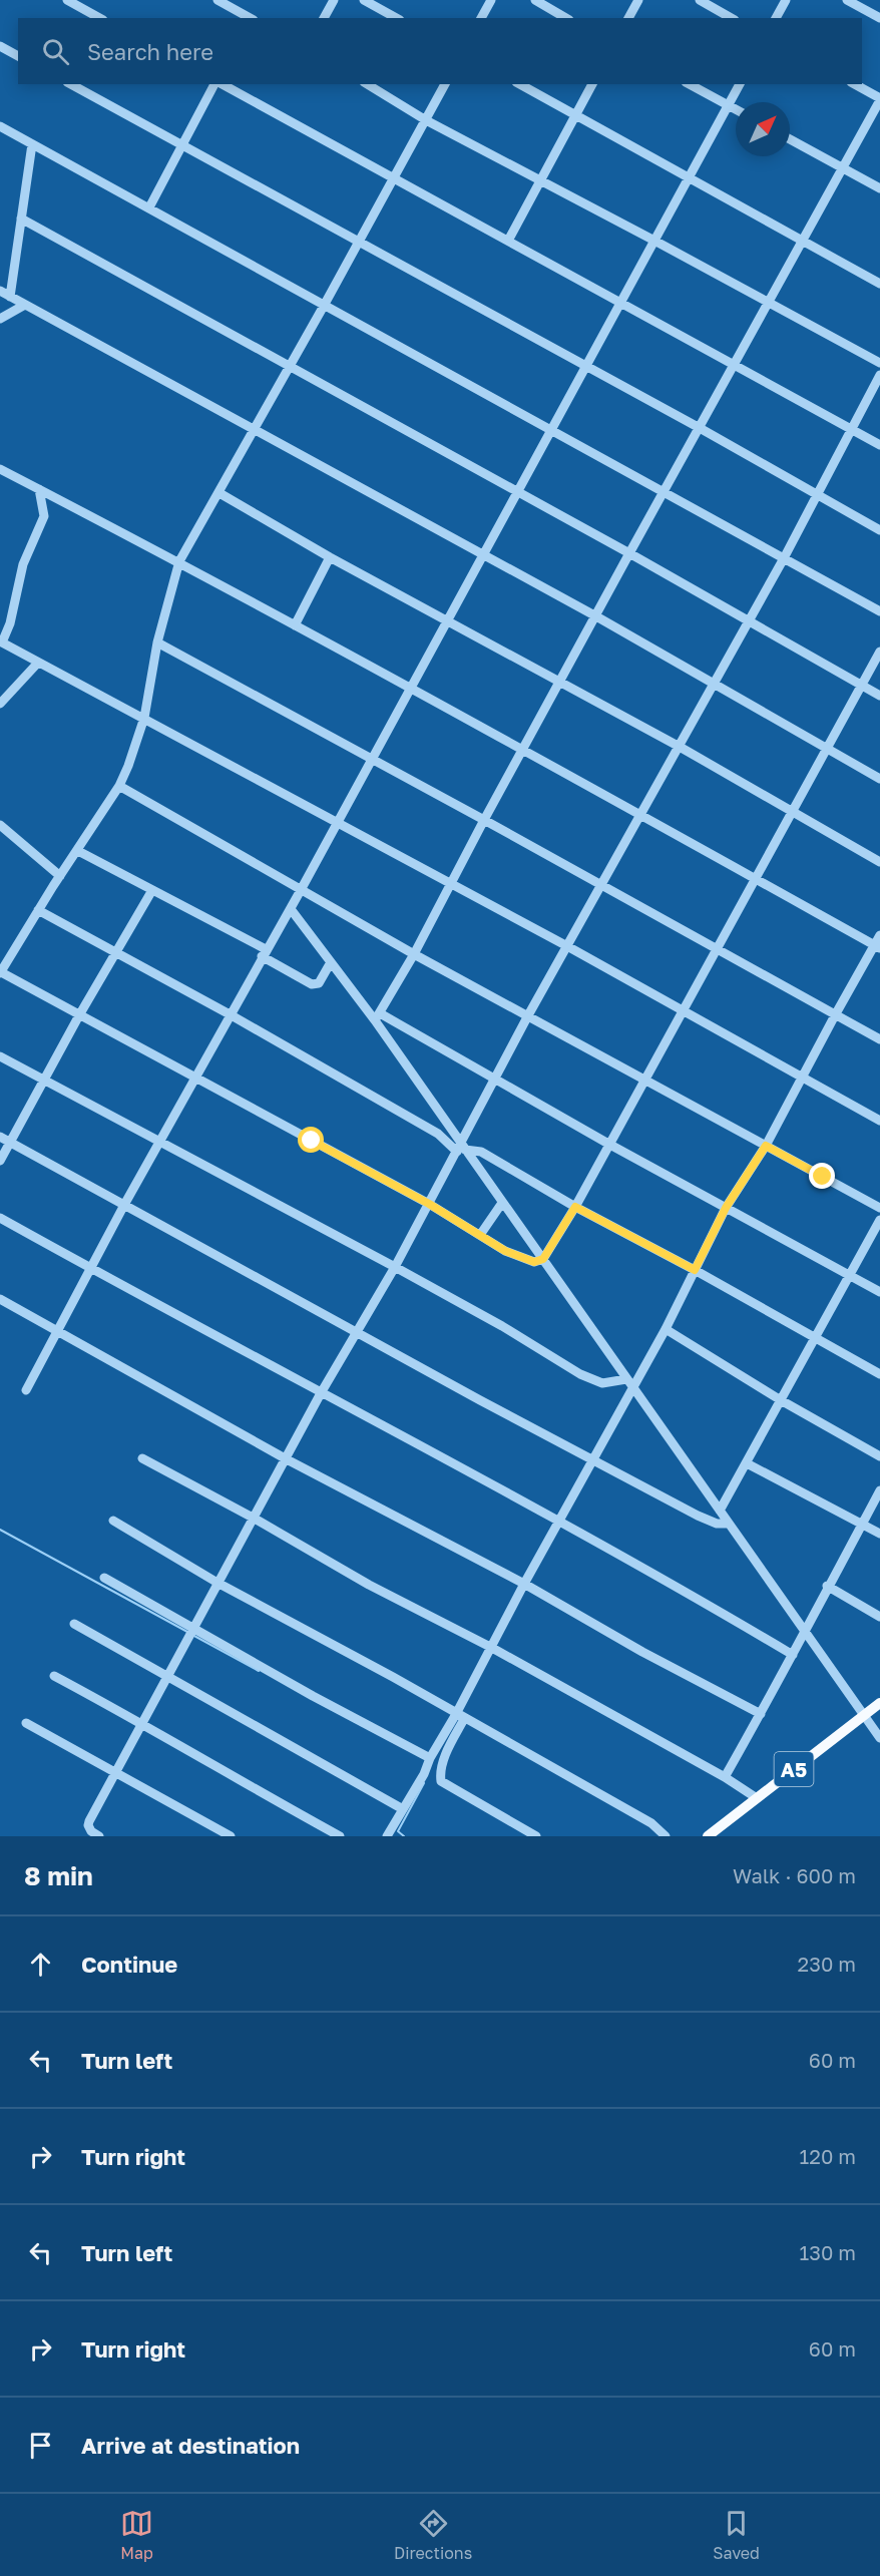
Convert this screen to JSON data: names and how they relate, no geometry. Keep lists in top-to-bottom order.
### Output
{
  "streets": {
    "main road": ["A5"]
  },
  "north": "top right",
  "page": {
    "search": "Search here",
    "heading": ["8 min", "Walk · 600 m"],
    "list": [
      ["Continue", "230 m"],
      ["Turn left", "60 m"],
      ["Turn right", "120 m"],
      ["Turn left", "130 m"],
      ["Turn right", "60 m"],
      "Arrive at destination"
    ],
    "nav": ["Map", "Directions", "Saved"]
  }
}
